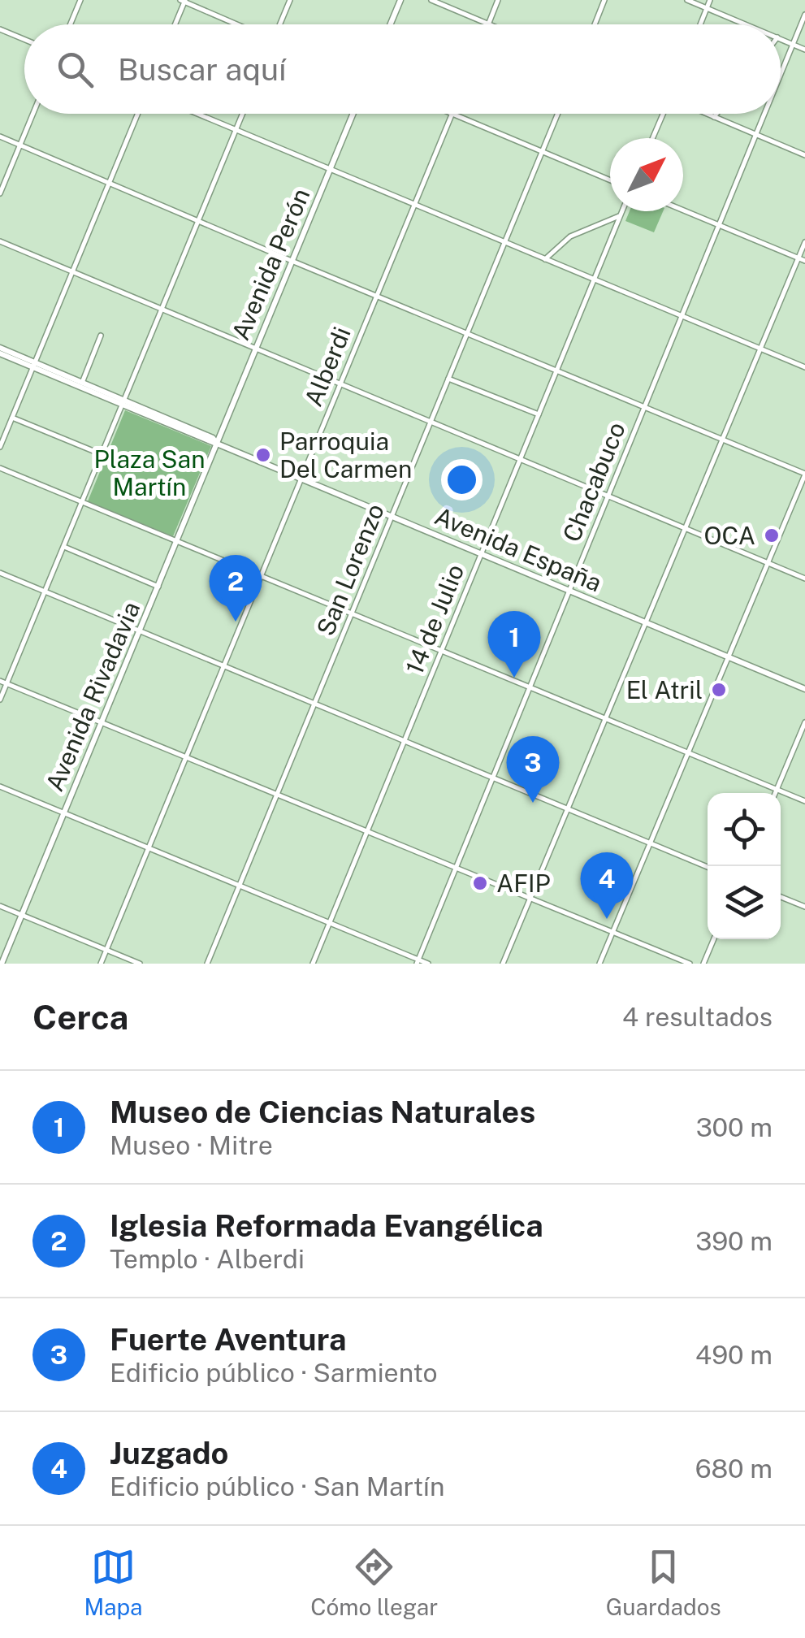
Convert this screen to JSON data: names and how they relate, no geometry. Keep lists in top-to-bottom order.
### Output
{
  "streets": {
    "main road": ["Avenida Perón", "Avenida España", "Avenida Rivadavia"],
    "street": [
      "Alberdi",
      "Chacabuco",
      "San Lorenzo",
      "14 de Julio"
    ]
  },
  "crossings": [
    ["Avenida Perón", "Avenida España"],
    ["Avenida Perón", "Avenida Rivadavia"],
    ["Alberdi", "Avenida España"],
    ["Chacabuco", "Avenida España"],
    ["Avenida España", "San Lorenzo"],
    ["Avenida España", "14 de Julio"],
    ["Avenida España", "Avenida Rivadavia"]
  ],
  "parks": ["Plaza San Martín"],
  "places": [
    "Parroquia Del Carmen",
    "OCA",
    "El Atril",
    "AFIP"
  ],
  "north": "top right",
  "page": {
    "search": "Buscar aquí",
    "pins": [
      "2",
      "1",
      "3",
      "4"
    ],
    "heading": ["Cerca", "4 resultados"],
    "list": [
      {
        "mark": "1",
        "name": "Museo de Ciencias Naturales",
        "note": "Museo · Mitre",
        "value": "300 m"
      },
      {
        "mark": "2",
        "name": "Iglesia Reformada Evangélica",
        "note": "Templo · Alberdi",
        "value": "390 m"
      },
      {
        "mark": "3",
        "name": "Fuerte Aventura",
        "note": "Edificio público · Sarmiento",
        "value": "490 m"
      },
      {
        "mark": "4",
        "name": "Juzgado",
        "note": "Edificio público · San Martín",
        "value": "680 m"
      }
    ],
    "nav": ["Mapa", "Cómo llegar", "Guardados"]
  }
}
